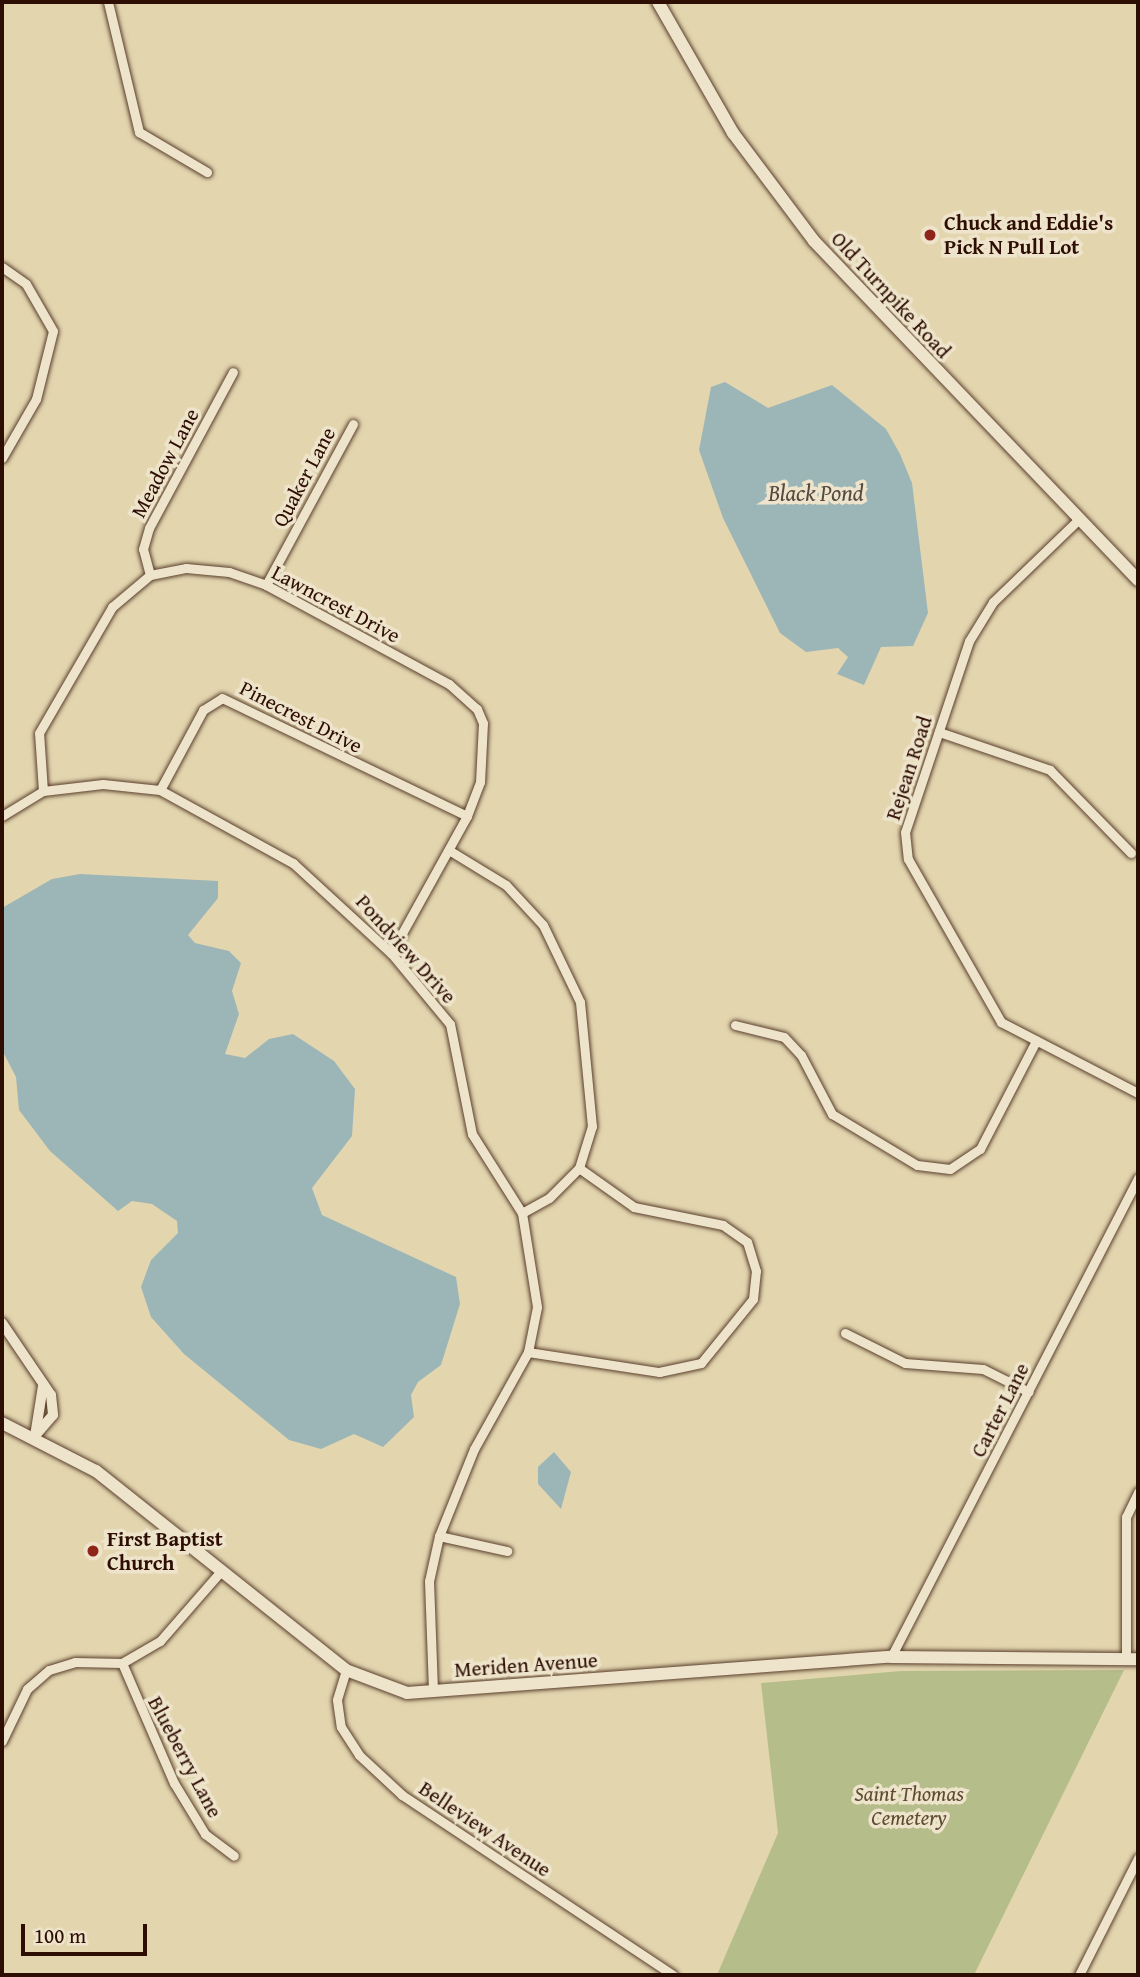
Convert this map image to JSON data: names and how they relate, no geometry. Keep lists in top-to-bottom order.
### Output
{
  "streets": {
    "main road": ["Old Turnpike Road", "Meriden Avenue"],
    "street": [
      "Meadow Lane",
      "Quaker Lane",
      "Lawncrest Drive",
      "Pinecrest Drive",
      "Rejean Road",
      "Pondview Drive",
      "Carter Lane",
      "Blueberry Lane",
      "Belleview Avenue"
    ]
  },
  "crossings": [
    ["Old Turnpike Road", "Rejean Road"],
    ["Meadow Lane", "Lawncrest Drive"],
    ["Quaker Lane", "Lawncrest Drive"],
    ["Lawncrest Drive", "Pinecrest Drive"],
    ["Lawncrest Drive", "Pondview Drive"],
    ["Pinecrest Drive", "Pondview Drive"],
    ["Pondview Drive", "Meriden Avenue"],
    ["Carter Lane", "Meriden Avenue"],
    ["Meriden Avenue", "Belleview Avenue"]
  ],
  "water": ["Black Pond"],
  "parks": ["Saint Thomas Cemetery"],
  "places": ["Chuck and Eddie's Pick N Pull Lot", "First Baptist Church"],
  "scale_bar": "100 m"
}
